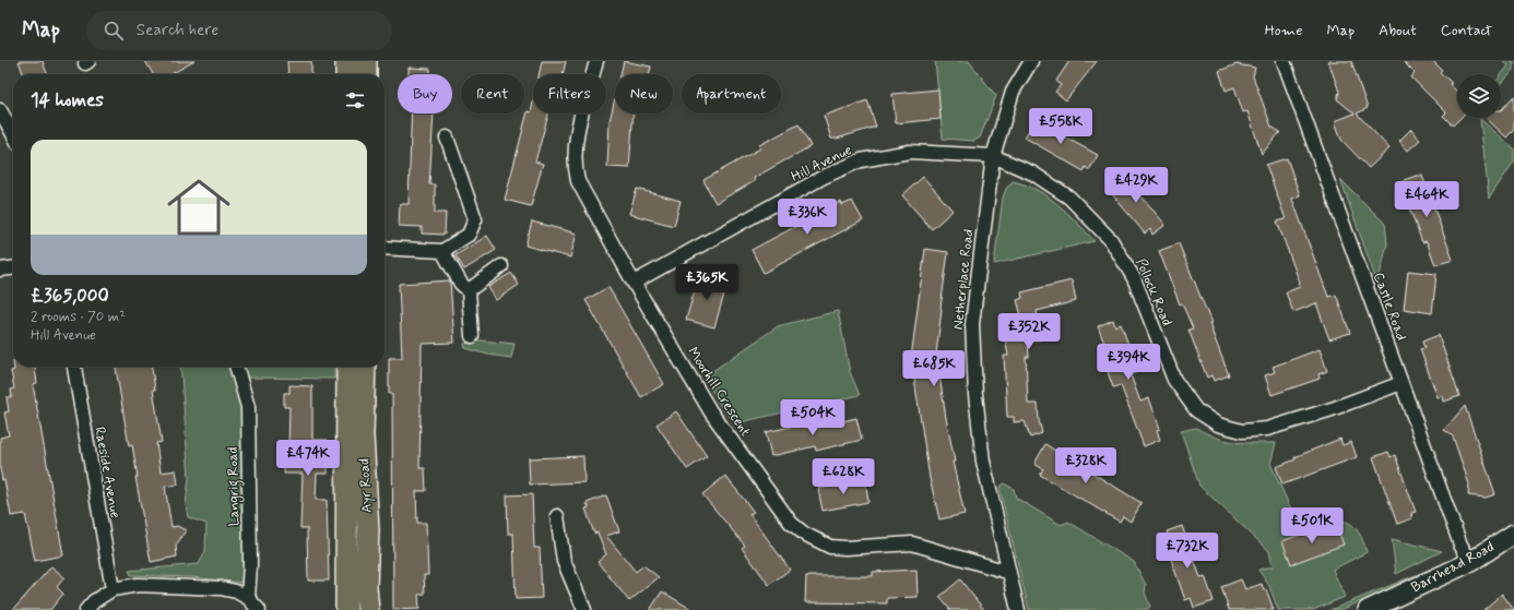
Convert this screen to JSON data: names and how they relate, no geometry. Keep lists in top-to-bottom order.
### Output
{
  "streets": {
    "main road": ["Ayr Road"],
    "street": [
      "Hill Avenue",
      "Netherplace Road",
      "Pollock Road",
      "Castle Road",
      "Moorhill Crescent",
      "Raeside Avenue",
      "Langrig Road",
      "Barrhead Road"
    ]
  },
  "crossings": [
    ["Hill Avenue", "Netherplace Road"],
    ["Hill Avenue", "Pollock Road"],
    ["Hill Avenue", "Moorhill Crescent"],
    ["Netherplace Road", "Pollock Road"],
    ["Netherplace Road", "Moorhill Crescent"],
    ["Pollock Road", "Castle Road"],
    ["Castle Road", "Barrhead Road"]
  ],
  "page": {
    "header": "Map",
    "search": "Search here",
    "nav": [
      "Home",
      "Map",
      "About",
      "Contact"
    ],
    "chip": [
      "Buy",
      "Rent",
      "Filters",
      "New",
      "Apartment"
    ],
    "heading": "14 homes",
    "price": [
      "£558K",
      "£429K",
      "£464K",
      "£336K",
      "£365K",
      "£352K",
      "£394K",
      "£685K",
      "£504K",
      "£474K",
      "£328K",
      "£628K",
      "£501K",
      "£732K"
    ],
    "list": [
      {
        "name": "£365,000",
        "note": "2 rooms · 70 m² · Hill Avenue"
      }
    ]
  }
}
